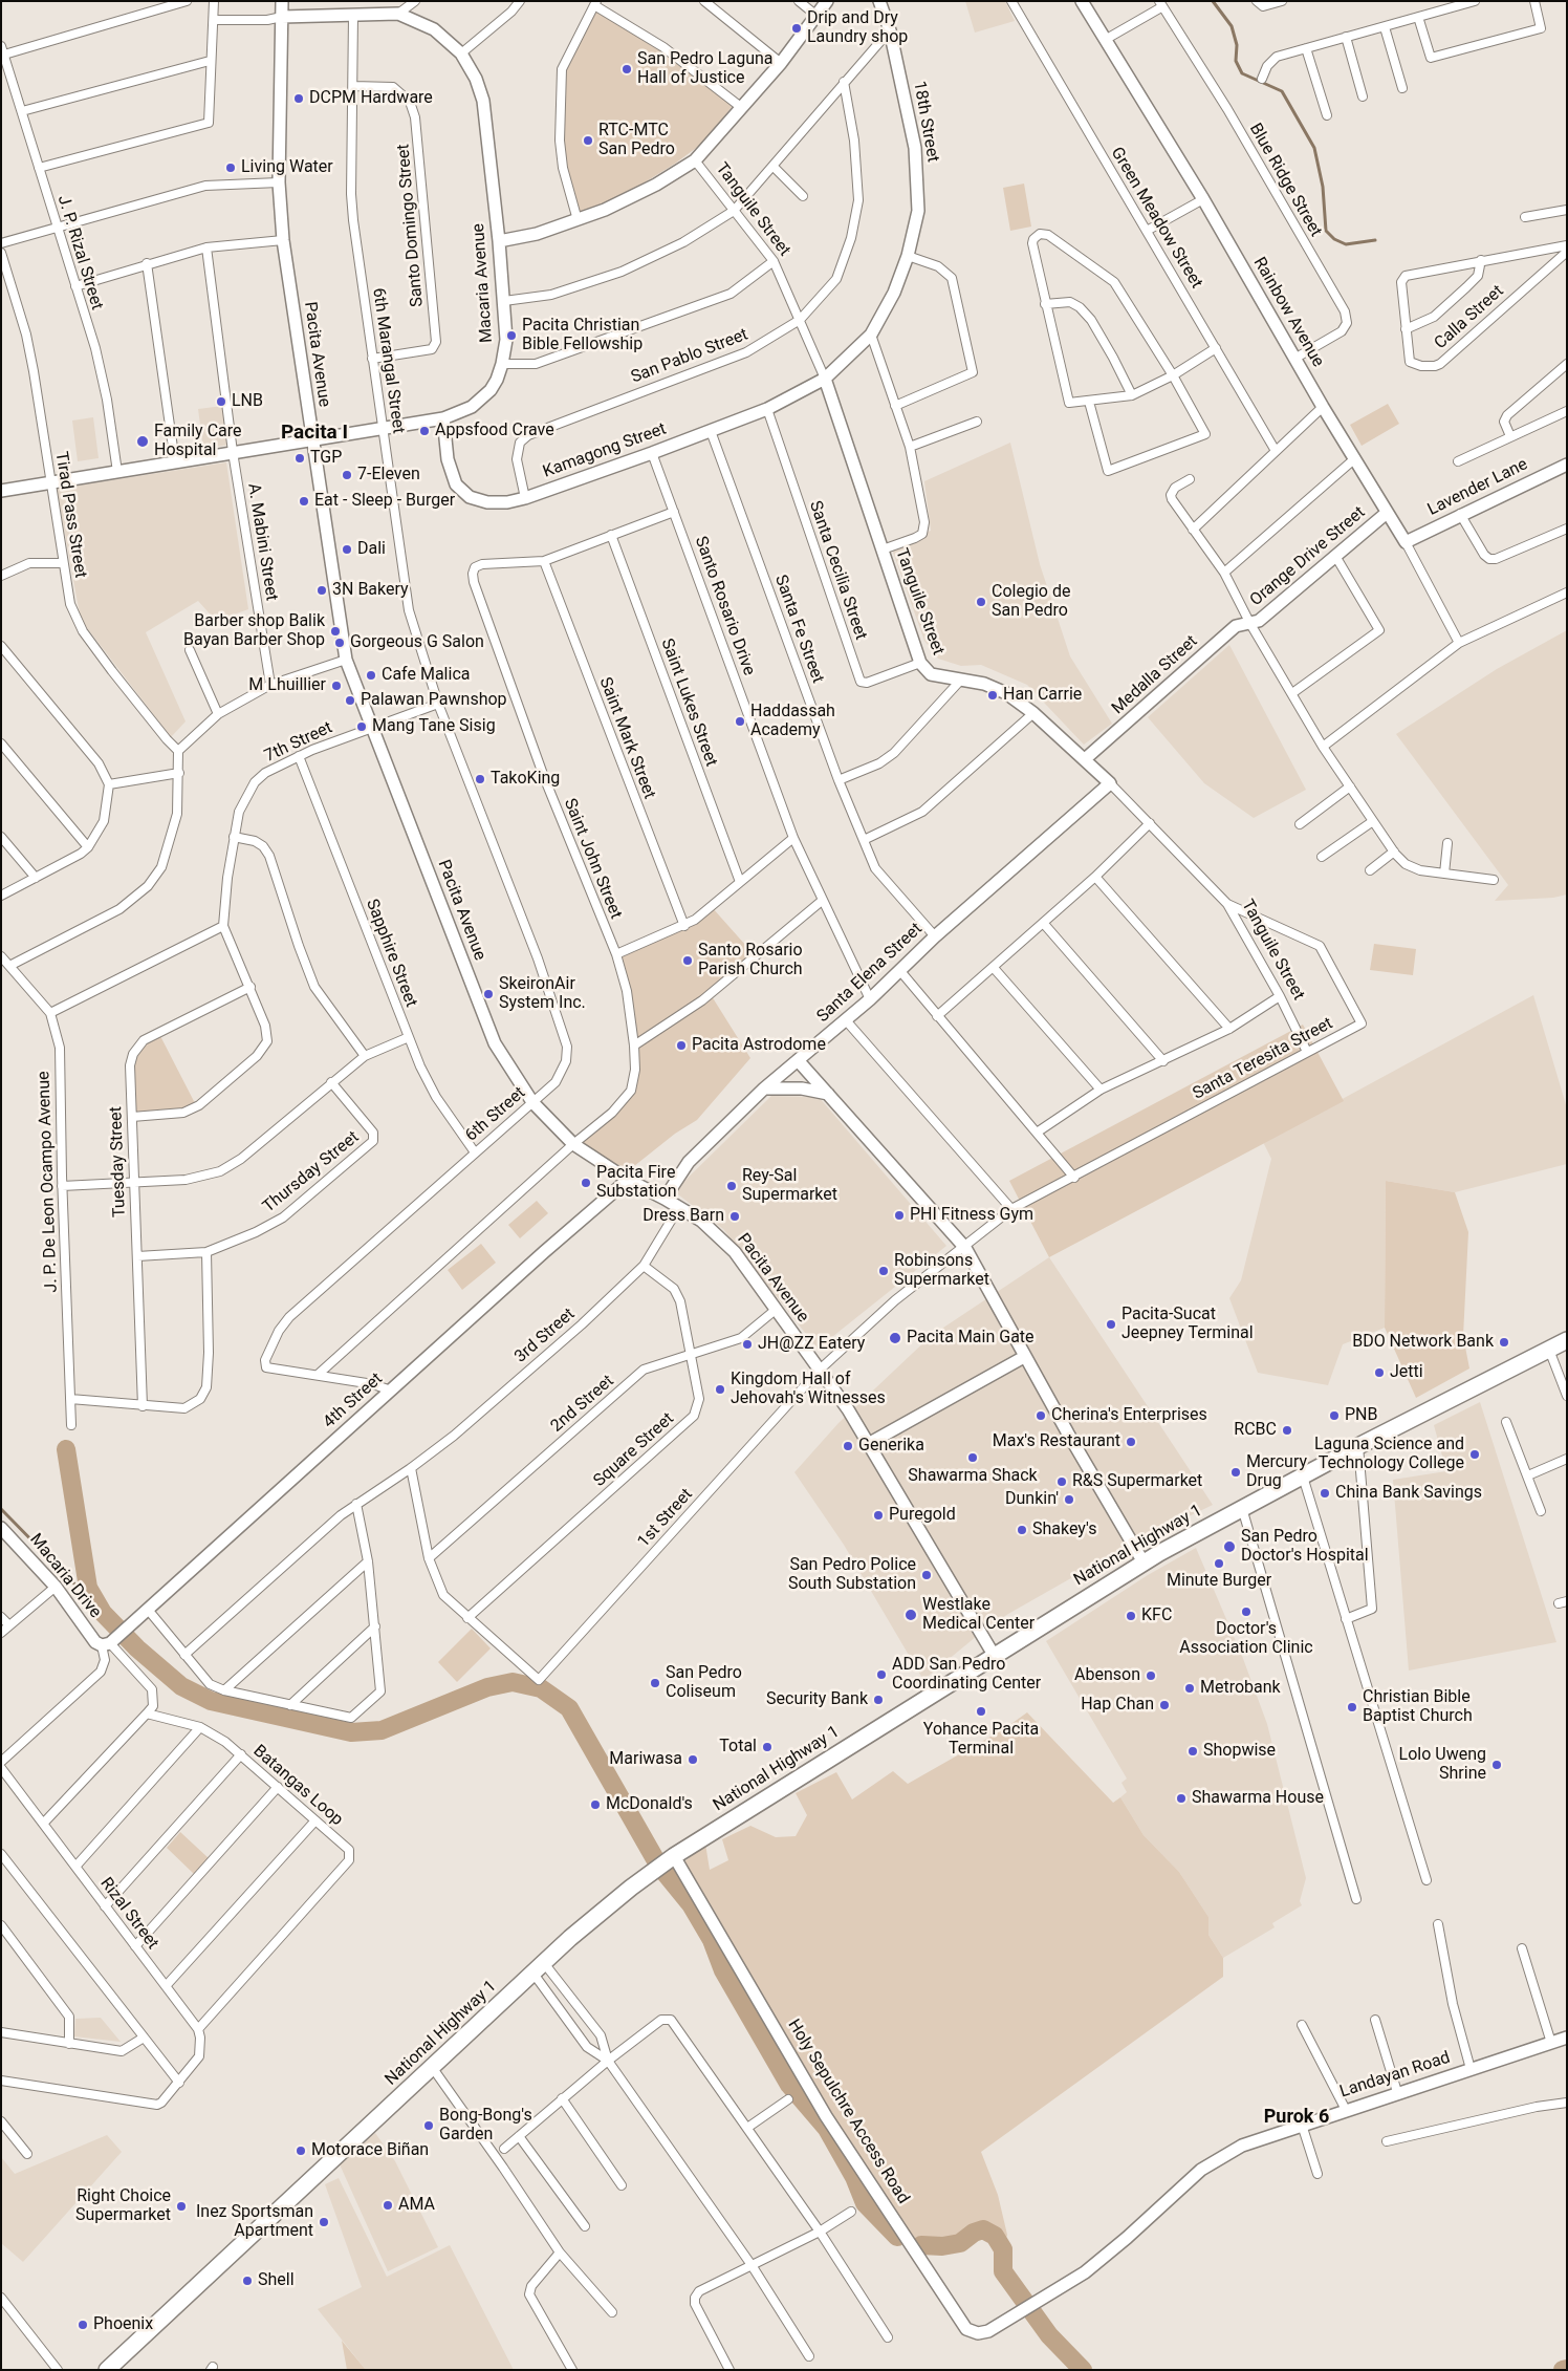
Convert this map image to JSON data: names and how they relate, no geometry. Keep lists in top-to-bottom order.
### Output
{
  "streets": {
    "highway": ["National Highway 1"],
    "street": [
      "18th Street",
      "Blue Ridge Street",
      "Tanguile Street",
      "Green Meadow Street",
      "Santo Domingo Street",
      "J. P. Rizal Street",
      "Macaria Avenue",
      "Rainbow Avenue",
      "Calla Street",
      "Pacita Avenue",
      "San Pablo Street",
      "6th Marangal Street",
      "Kamagong Street",
      "Lavender Lane",
      "Tirad Pass Street",
      "A. Mabini Street",
      "Orange Drive Street",
      "Santa Cecilia Street",
      "Santo Rosario Drive",
      "Santa Fe Street",
      "Medalla Street",
      "Saint Lukes Street",
      "Saint Mark Street",
      "7th Street",
      "Saint John Street",
      "Sapphire Street",
      "Santa Elena Street",
      "Santa Teresita Street",
      "6th Street",
      "Tuesday Street",
      "Thursday Street",
      "J. P. De Leon Ocampo Avenue",
      "3rd Street",
      "4th Street",
      "2nd Street",
      "Square Street",
      "1st Street",
      "Macaria Drive",
      "Batangas Loop",
      "Rizal Street",
      "Landayan Road",
      "Holy Sepulchre Access Road"
    ]
  },
  "crossings": [
    ["18th Street", "Tanguile Street"],
    ["18th Street", "Kamagong Street"],
    ["Blue Ridge Street", "Rainbow Avenue"],
    ["Tanguile Street", "San Pablo Street"],
    ["Tanguile Street", "Kamagong Street"],
    ["Tanguile Street", "Santa Cecilia Street"],
    ["Tanguile Street", "Medalla Street"],
    ["Tanguile Street", "Santa Elena Street"],
    ["Tanguile Street", "Santa Teresita Street"],
    ["Santo Domingo Street", "6th Marangal Street"],
    ["J. P. Rizal Street", "Macaria Avenue"],
    ["Macaria Avenue", "Pacita Avenue"],
    ["Macaria Avenue", "6th Marangal Street"],
    ["Macaria Avenue", "Kamagong Street"],
    ["Macaria Avenue", "Tirad Pass Street"],
    ["Macaria Avenue", "A. Mabini Street"],
    ["Rainbow Avenue", "Lavender Lane"],
    ["Rainbow Avenue", "Orange Drive Street"],
    ["Pacita Avenue", "7th Street"],
    ["Pacita Avenue", "Saint John Street"],
    ["Pacita Avenue", "Santa Elena Street"],
    ["Pacita Avenue", "6th Street"],
    ["Pacita Avenue", "3rd Street"],
    ["Pacita Avenue", "4th Street"],
    ["Pacita Avenue", "2nd Street"],
    ["Pacita Avenue", "1st Street"],
    ["Pacita Avenue", "National Highway 1"],
    ["San Pablo Street", "Kamagong Street"],
    ["6th Marangal Street", "7th Street"],
    ["6th Marangal Street", "6th Street"],
    ["Kamagong Street", "Santa Cecilia Street"],
    ["Kamagong Street", "Santo Rosario Drive"],
    ["Kamagong Street", "Santa Fe Street"],
    ["Orange Drive Street", "Medalla Street"],
    ["Santo Rosario Drive", "Santa Elena Street"],
    ["Santa Fe Street", "Santa Elena Street"],
    ["Saint Mark Street", "Saint John Street"],
    ["7th Street", "Sapphire Street"],
    ["7th Street", "6th Street"],
    ["Saint John Street", "6th Street"],
    ["Sapphire Street", "6th Street"],
    ["Santa Teresita Street", "1st Street"],
    ["6th Street", "4th Street"],
    ["Tuesday Street", "Thursday Street"],
    ["3rd Street", "Square Street"],
    ["3rd Street", "1st Street"],
    ["4th Street", "Macaria Drive"],
    ["2nd Street", "Square Street"],
    ["2nd Street", "1st Street"],
    ["Square Street", "1st Street"],
    ["National Highway 1", "Holy Sepulchre Access Road"],
    ["Batangas Loop", "Rizal Street"],
    ["Landayan Road", "Holy Sepulchre Access Road"]
  ],
  "districts": ["Pacita I", "Purok 6"],
  "places": [
    "Drip and Dry Laundry shop",
    "San Pedro Laguna Hall of Justice",
    "DCPM Hardware",
    "RTC-MTC San Pedro",
    "Living Water",
    "Pacita Christian Bible Fellowship",
    "LNB",
    "Appsfood Crave",
    "Family Care Hospital",
    "TGP",
    "7-Eleven",
    "Eat - Sleep - Burger",
    "Dali",
    "3N Bakery",
    "Colegio de San Pedro",
    "Barber shop Balik Bayan Barber Shop",
    "Gorgeous G Salon",
    "Cafe Malica",
    "M Lhuillier",
    "Han Carrie",
    "Palawan Pawnshop",
    "Haddassah Academy",
    "Mang Tane Sisig",
    "TakoKing",
    "Santo Rosario Parish Church",
    "SkeironAir System Inc.",
    "Pacita Astrodome",
    "Pacita Fire Substation",
    "Rey-Sal Supermarket",
    "PHI Fitness Gym",
    "Dress Barn",
    "Robinsons Supermarket",
    "Pacita-Sucat Jeepney Terminal",
    "Pacita Main Gate",
    "BDO Network Bank",
    "JH@ZZ Eatery",
    "Jetti",
    "Kingdom Hall of Jehovah's Witnesses",
    "Cherina's Enterprises",
    "PNB",
    "RCBC",
    "Max's Restaurant",
    "Generika",
    "Laguna Science and Technology College",
    "Shawarma Shack",
    "Mercury Drug",
    "R&S Supermarket",
    "China Bank Savings",
    "Dunkin'",
    "Puregold",
    "Shakey's",
    "San Pedro Doctor's Hospital",
    "Minute Burger",
    "San Pedro Police South Substation",
    "Doctor's Association Clinic",
    "Westlake Medical Center",
    "KFC",
    "ADD San Pedro Coordinating Center",
    "Abenson",
    "San Pedro Coliseum",
    "Metrobank",
    "Security Bank",
    "Hap Chan",
    "Christian Bible Baptist Church",
    "Yohance Pacita Terminal",
    "Total",
    "Shopwise",
    "Mariwasa",
    "Lolo Uweng Shrine",
    "Shawarma House",
    "McDonald's",
    "Bong-Bong's Garden",
    "Motorace Biñan",
    "AMA",
    "Right Choice Supermarket",
    "Inez Sportsman Apartment",
    "Shell",
    "Phoenix"
  ]
}
